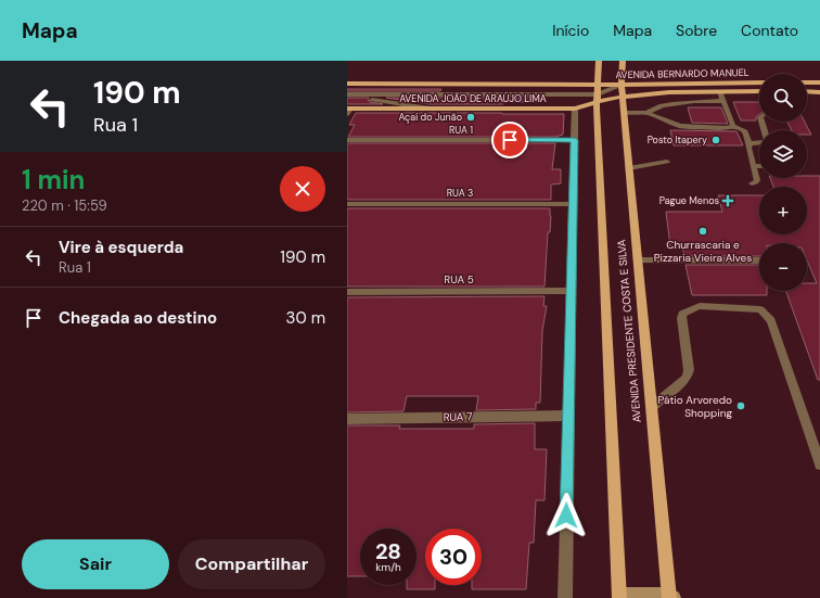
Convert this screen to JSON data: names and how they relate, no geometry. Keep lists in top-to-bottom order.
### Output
{
  "streets": {
    "main road": ["AVENIDA BERNARDO MANUEL", "AVENIDA JOÃO DE ARAÚJO LIMA", "AVENIDA PRESIDENTE COSTA E SILVA"],
    "street": [
      "RUA 1",
      "RUA 3",
      "RUA 5",
      "RUA 7"
    ]
  },
  "crossings": [
    ["AVENIDA BERNARDO MANUEL", "AVENIDA JOÃO DE ARAÚJO LIMA"],
    ["AVENIDA BERNARDO MANUEL", "AVENIDA PRESIDENTE COSTA E SILVA"],
    ["AVENIDA JOÃO DE ARAÚJO LIMA", "AVENIDA PRESIDENTE COSTA E SILVA"]
  ],
  "places": {
    "other": [
      "Açaí do Junão",
      "Posto Itapery",
      "Churrascaria e Pizzaria Vieira Alves",
      "Pátio Arvoredo Shopping"
    ],
    "health": ["Pague Menos"]
  },
  "page": {
    "header": "Mapa",
    "nav": [
      "Início",
      "Mapa",
      "Sobre",
      "Contato"
    ],
    "turn": ["190 m", "Rua 1"],
    "map_buttons": ["+", "−"],
    "heading": ["1 min", "220 m · 15:59"],
    "list": [
      {
        "name": "Vire à esquerda",
        "note": "Rua 1",
        "value": "190 m"
      },
      {
        "name": "Chegada ao destino",
        "value": "30 m"
      }
    ],
    "speed": "28 km/h",
    "limit": "30",
    "buttons": ["Sair", "Compartilhar"]
  }
}
